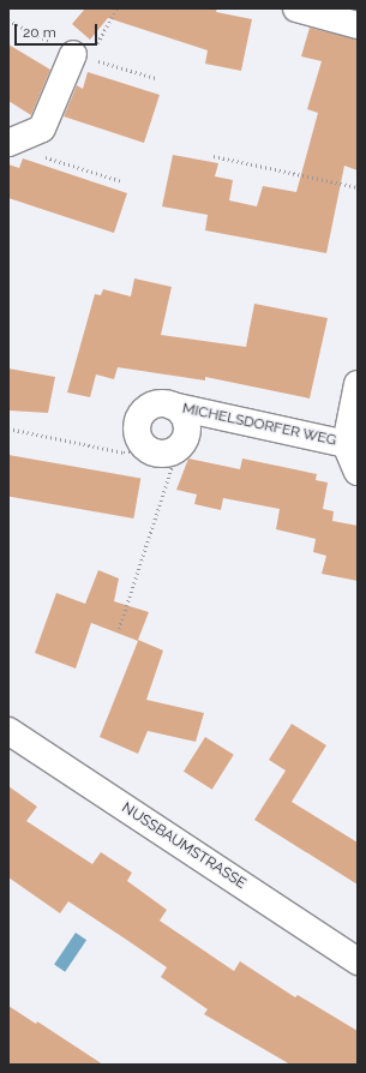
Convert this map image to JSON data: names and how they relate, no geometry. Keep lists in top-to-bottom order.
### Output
{
  "streets": {
    "street": ["MICHELSDORFER WEG", "NUSSBAUMSTRASSE"]
  },
  "scale_bar": "20 m"
}
